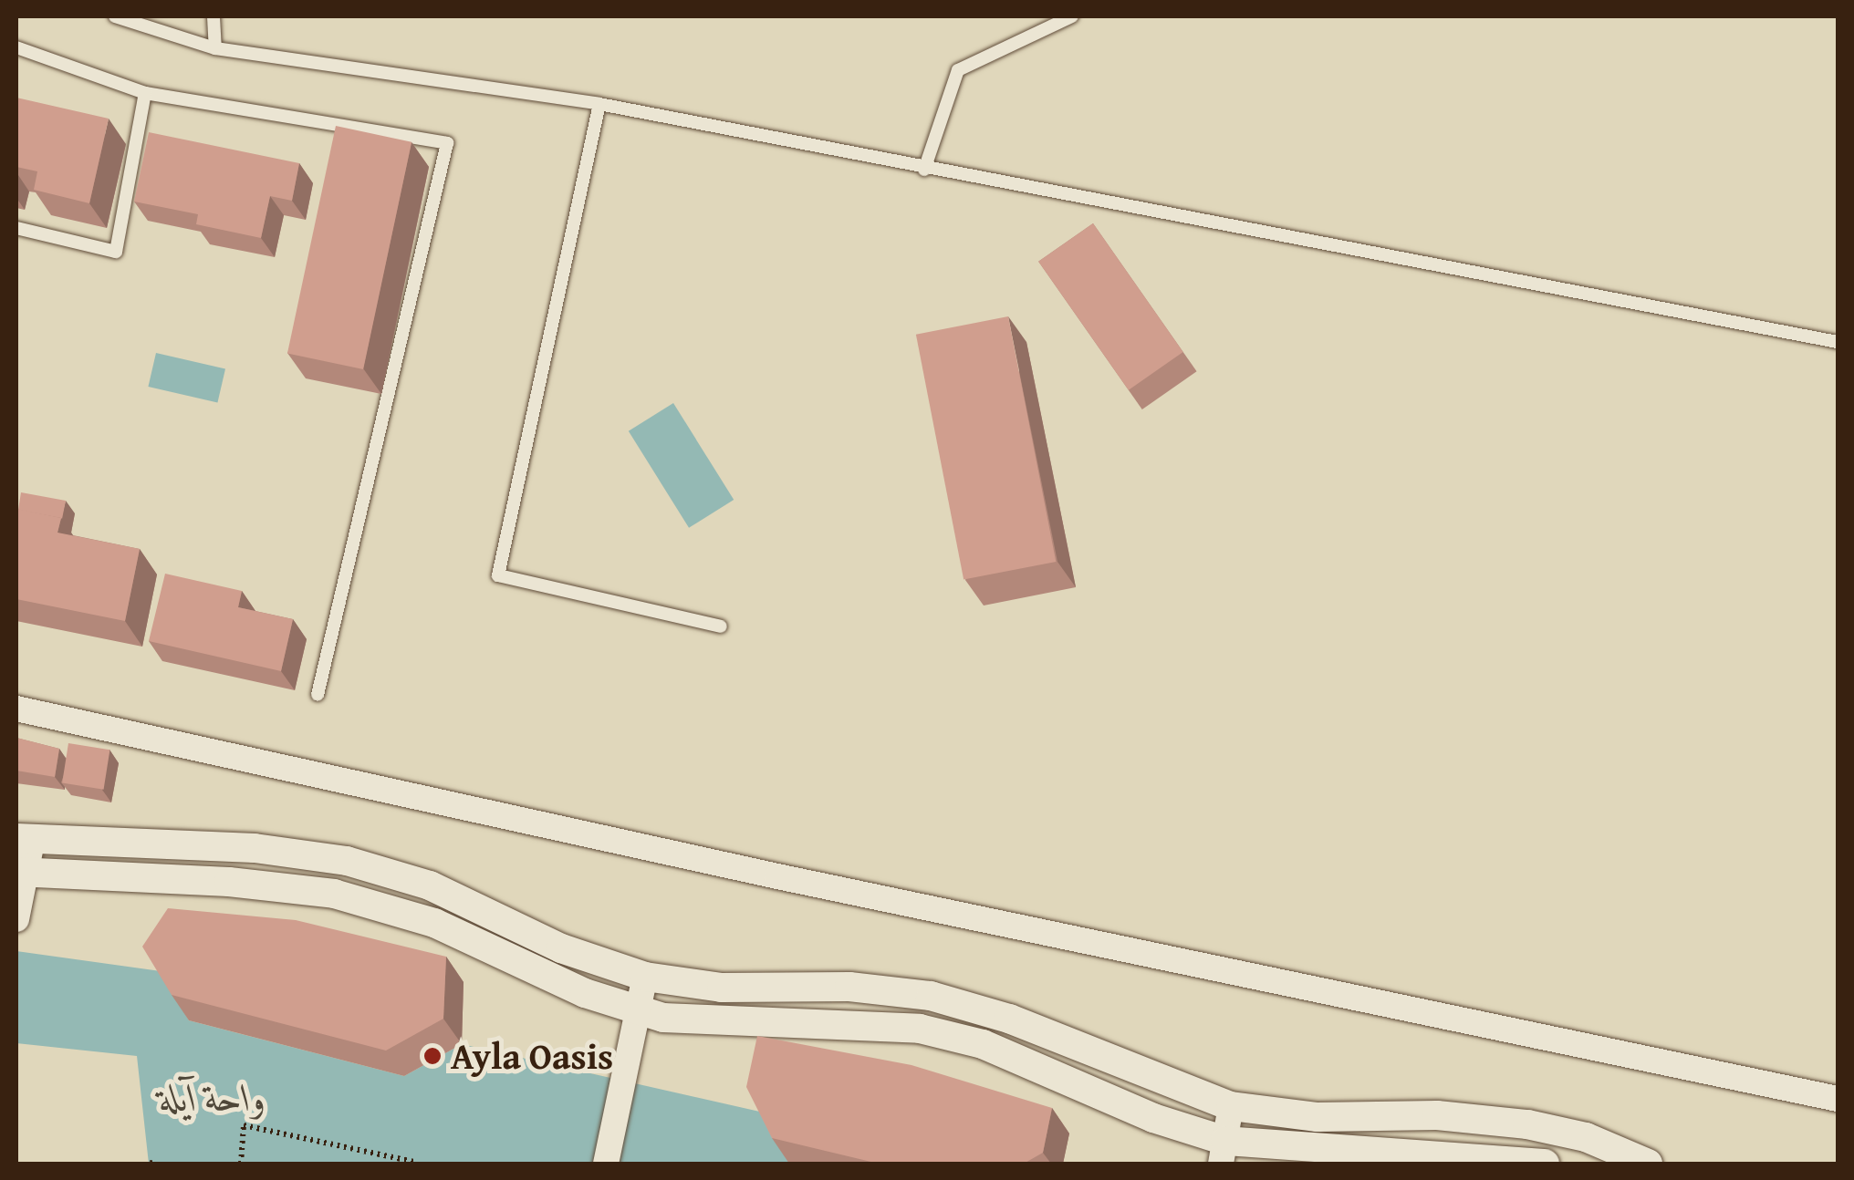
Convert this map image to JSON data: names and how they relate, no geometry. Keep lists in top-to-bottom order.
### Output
{
  "water": ["واحة آيلة"],
  "places": ["Ayla Oasis"]
}
